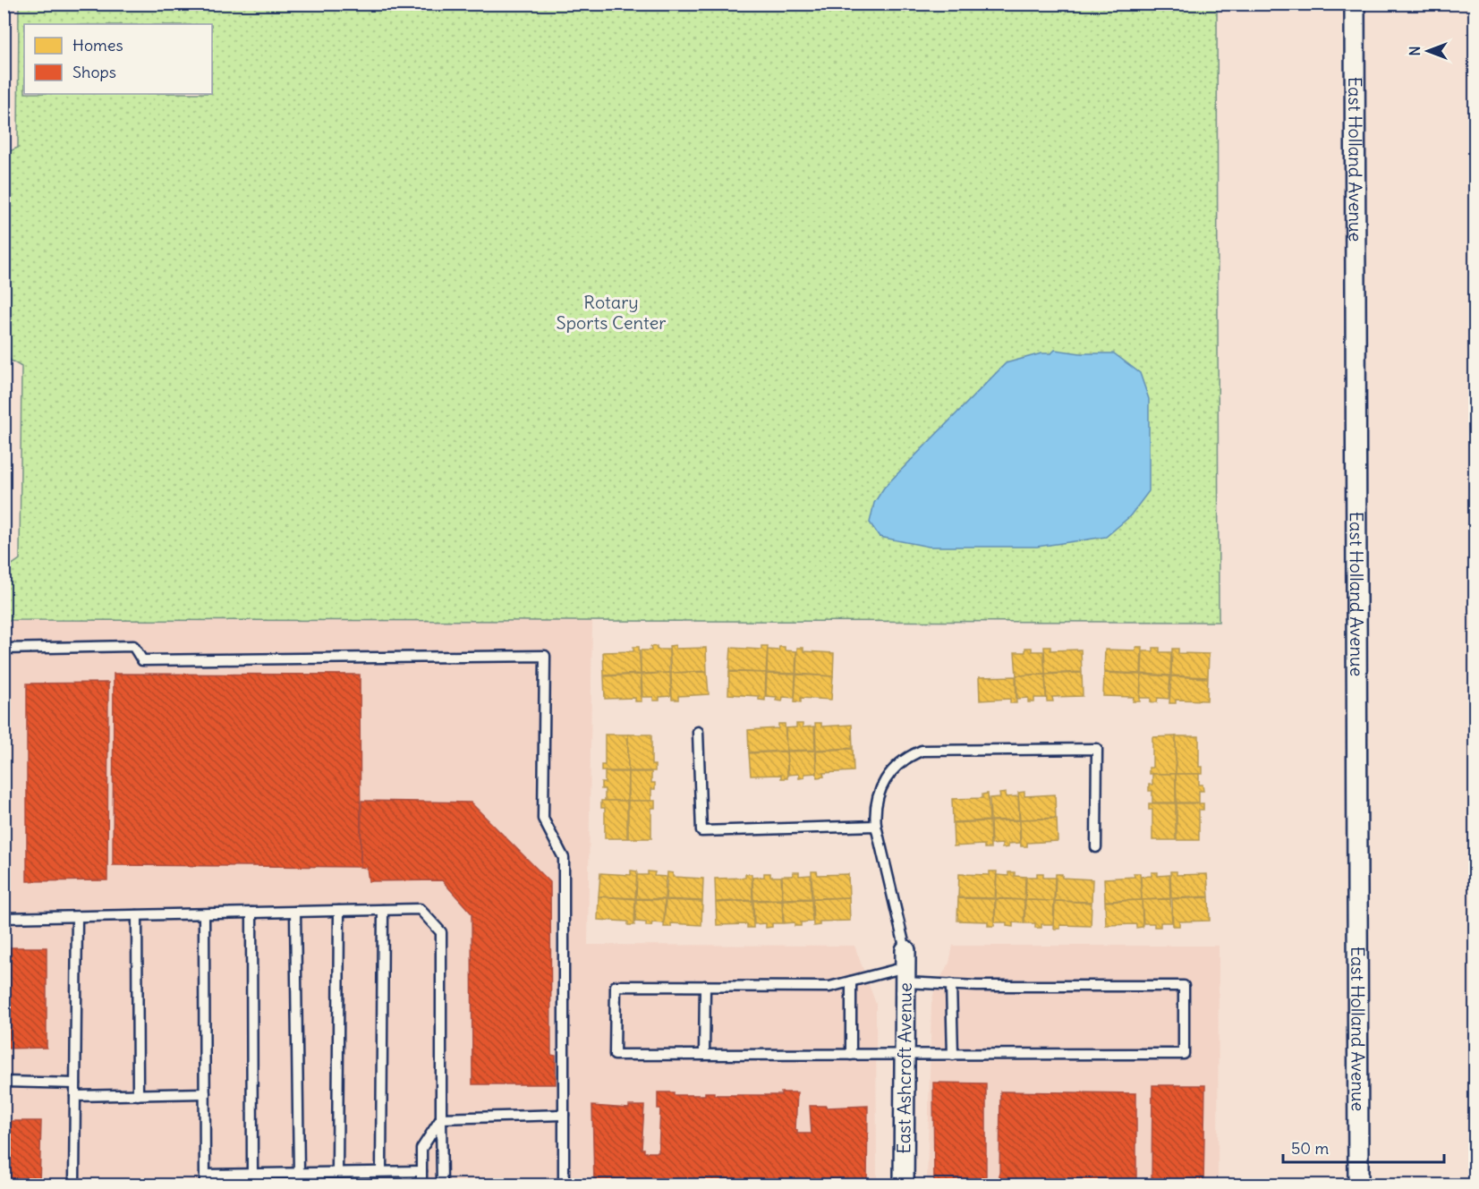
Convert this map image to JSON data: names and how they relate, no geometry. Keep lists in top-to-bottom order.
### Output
{
  "streets": {
    "street": ["East Holland Avenue", "East Ashcroft Avenue"]
  },
  "parks": ["Rotary Sports Center"],
  "legend": ["Homes", "Shops"],
  "scale_bar": "50 m",
  "north": "left"
}
